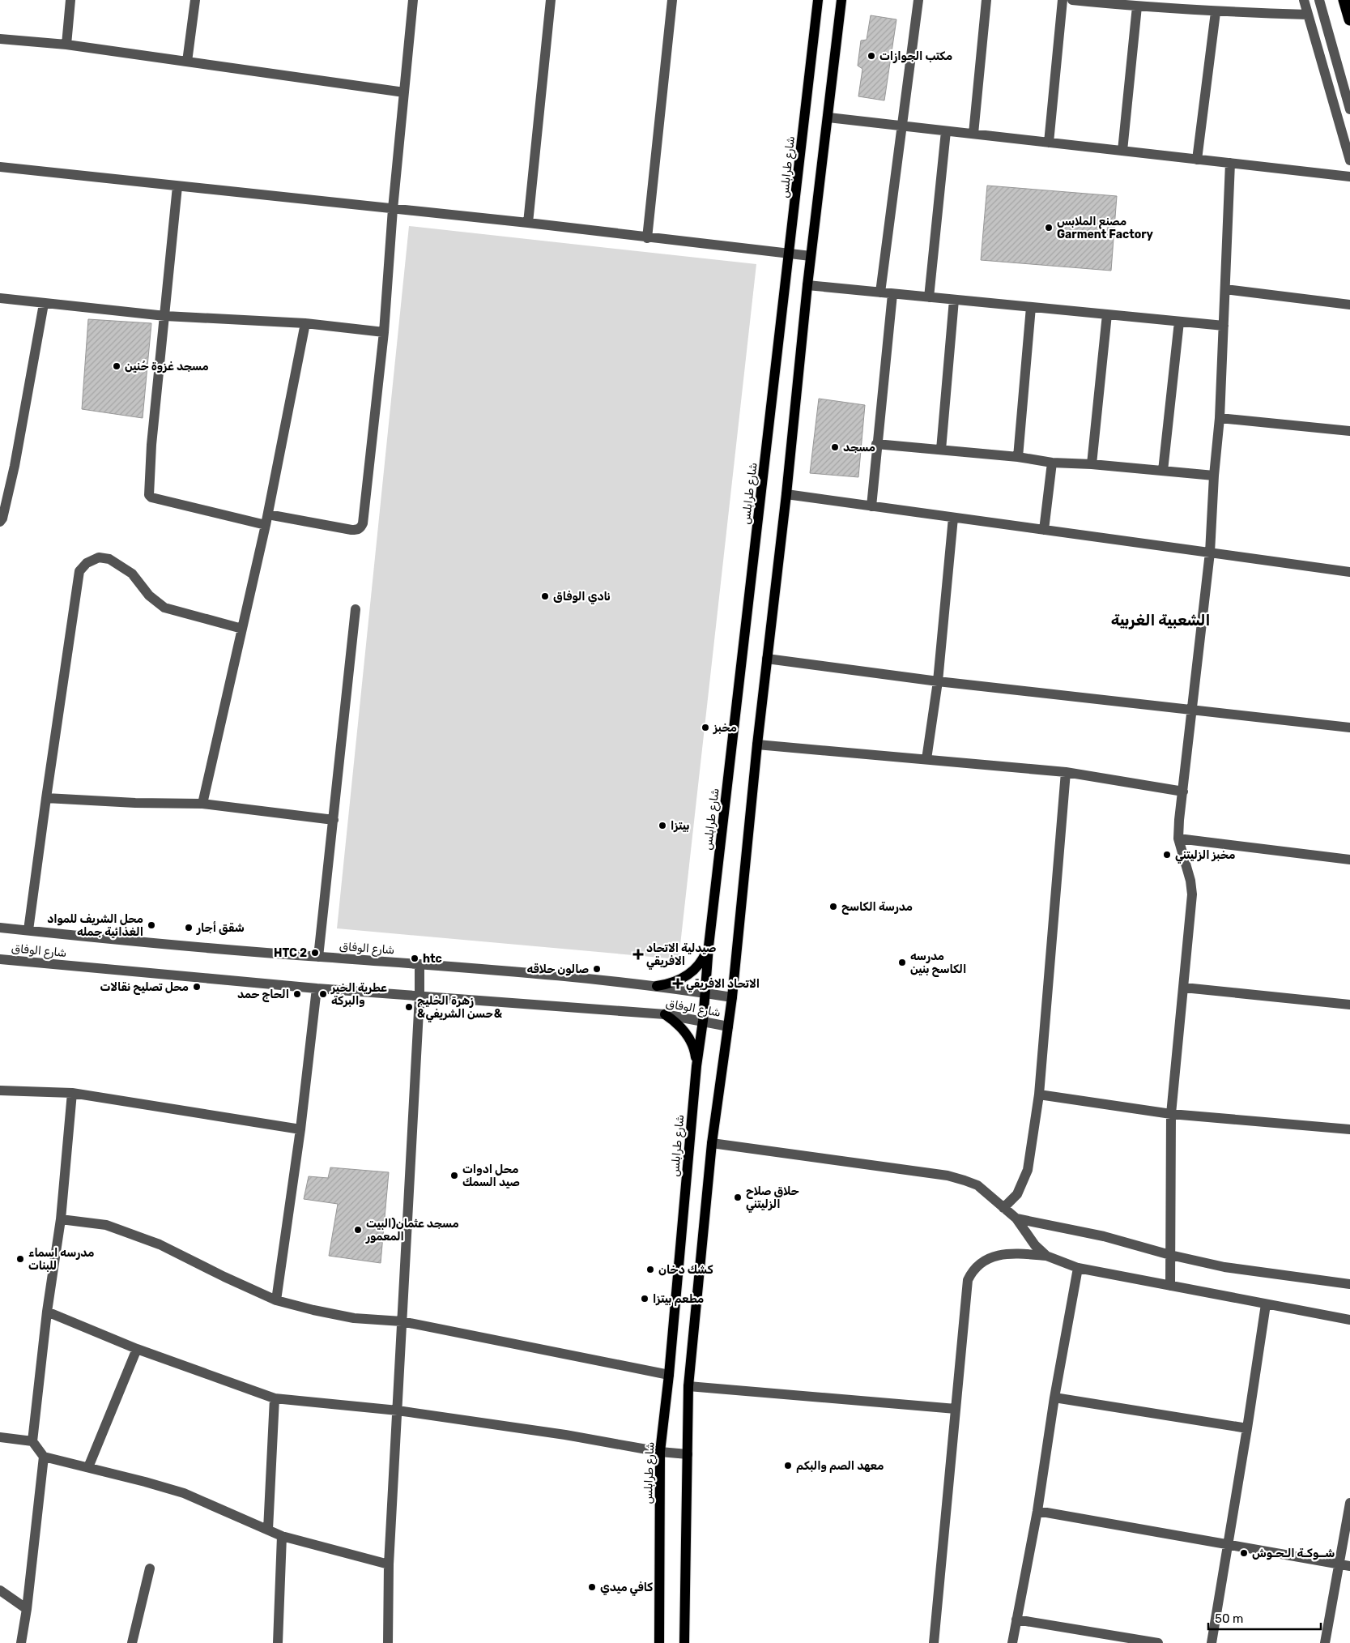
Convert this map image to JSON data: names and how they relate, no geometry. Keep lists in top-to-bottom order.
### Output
{
  "streets": {
    "main road": ["شارع طرابلس"],
    "street": ["شارع الوفاق"]
  },
  "crossings": [
    ["شارع طرابلس", "شارع الوفاق"]
  ],
  "districts": ["الشعبية الغربية"],
  "places": {
    "other": [
      "مكتب الجوازات",
      "مصنع الملابس Garment Factory",
      "مسجد غزوة حُنين",
      "مسجد",
      "نادي الوفاق",
      "مخبز",
      "بيتزا",
      "مخبز الزليتني",
      "مدرسة الكاسح",
      "محل الشريف للمواد الغذائية جمله",
      "شقق أجار",
      "HTC 2",
      "htc",
      "مدرسه الكاسح بنين",
      "صالون حلاقه",
      "محل تصليح نقالات",
      "الحاج حمد",
      "عطرية الخير والبركة",
      "زهرة الخليج &حسن الشريفي&",
      "محل ادوات صيد السمك",
      "حلاق صلاح الزليتني",
      "مسجد عثمان(البيت المعمور",
      "مدرسه اسماء للبنات",
      "كشك دخان",
      "مطعم بيتزا",
      "معهد الصم والبكم",
      "شــوكـة الـحـوش",
      "كافي ميدي"
    ],
    "health": ["صيدلية الاتحاد الافريقي", "الاتحاد الافريقي"]
  },
  "scale_bar": "50 m"
}
